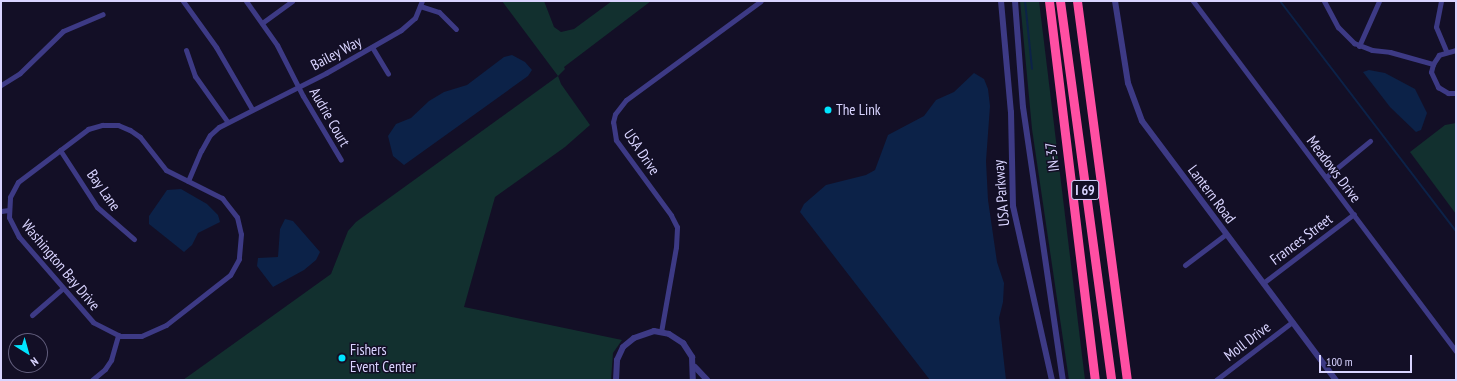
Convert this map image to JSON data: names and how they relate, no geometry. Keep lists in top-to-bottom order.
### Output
{
  "streets": {
    "highway": ["IN-37", "I 69"],
    "street": [
      "Bailey Way",
      "Audrie Court",
      "USA Drive",
      "Meadows Drive",
      "Bay Lane",
      "USA Parkway",
      "Lantern Road",
      "Frances Street",
      "Washington Bay Drive",
      "Moll Drive"
    ]
  },
  "crossings": [
    ["Bailey Way", "Audrie Court"],
    ["Bailey Way", "Washington Bay Drive"],
    ["Meadows Drive", "Frances Street"],
    ["Bay Lane", "Washington Bay Drive"],
    ["Lantern Road", "Frances Street"],
    ["Lantern Road", "Moll Drive"]
  ],
  "places": ["The Link", "Fishers Event Center"],
  "scale_bar": "100 m",
  "north": "bottom right"
}
